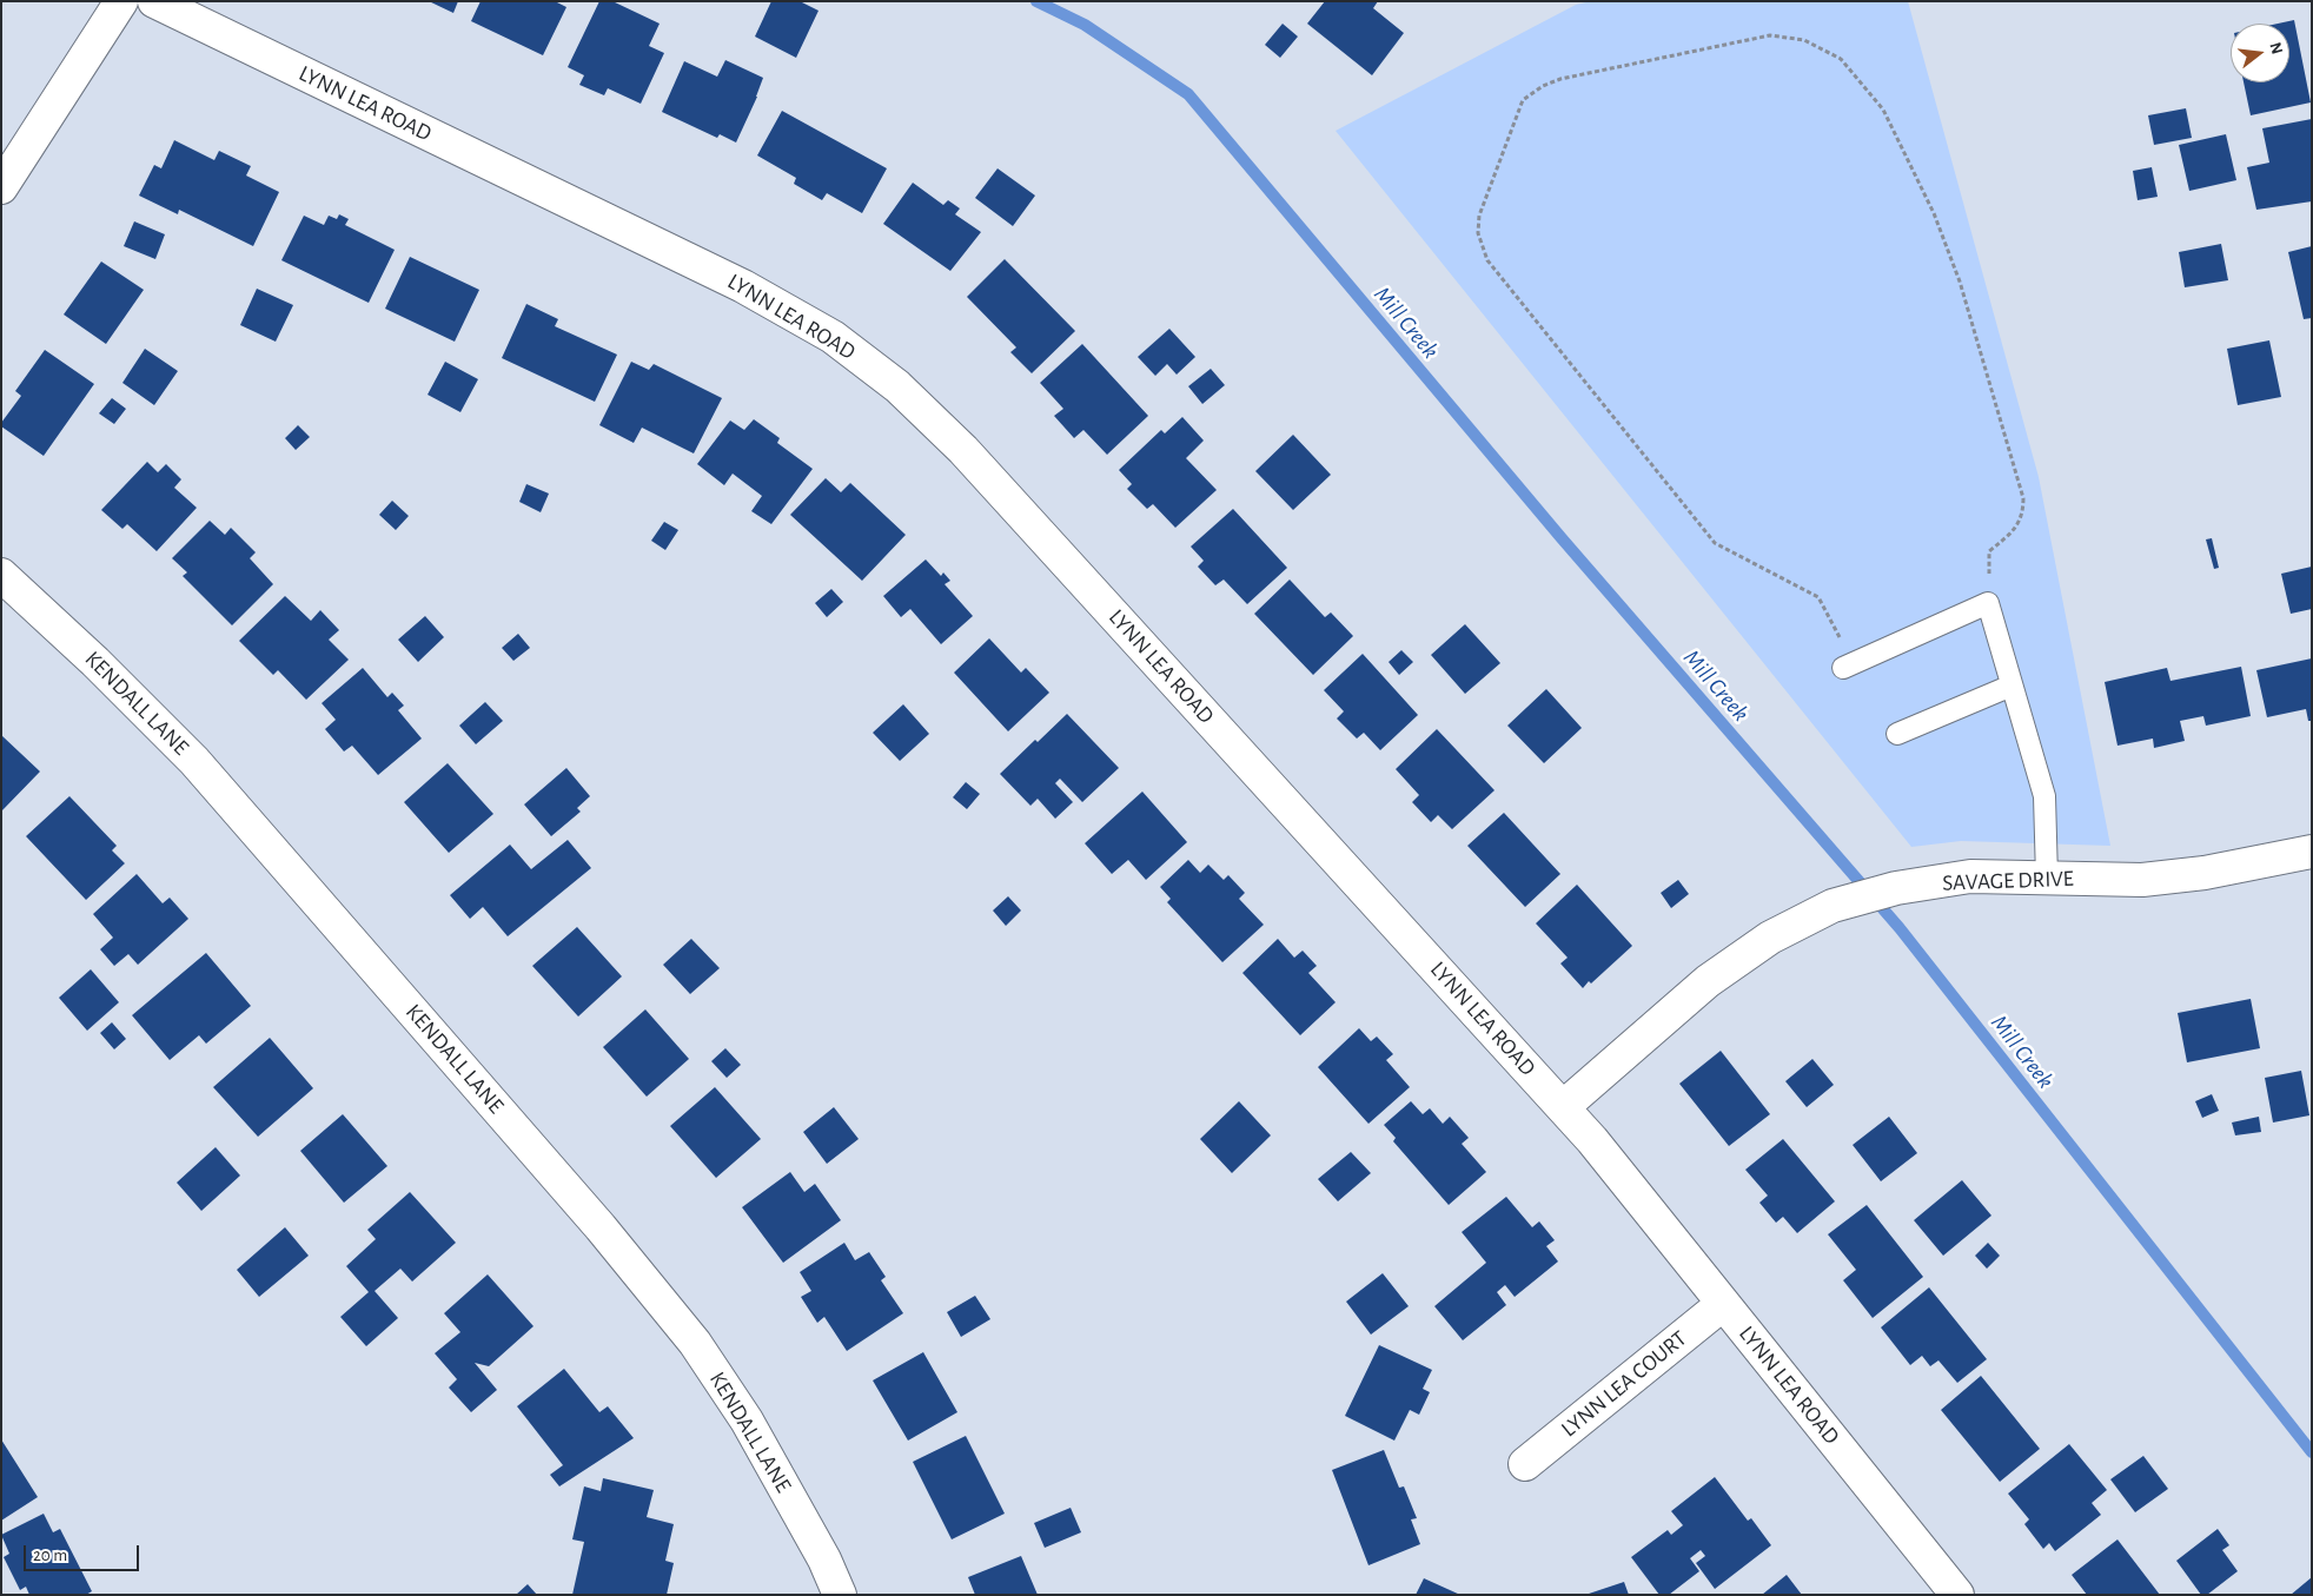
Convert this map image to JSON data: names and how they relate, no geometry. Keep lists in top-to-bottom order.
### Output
{
  "streets": {
    "street": [
      "LYNN LEA ROAD",
      "KENDALL LANE",
      "SAVAGE DRIVE",
      "LYNN LEA COURT"
    ]
  },
  "crossings": [
    ["LYNN LEA ROAD", "SAVAGE DRIVE"],
    ["LYNN LEA ROAD", "LYNN LEA COURT"]
  ],
  "water": ["Mill Creek"],
  "scale_bar": "20 m",
  "north": "right"
}
